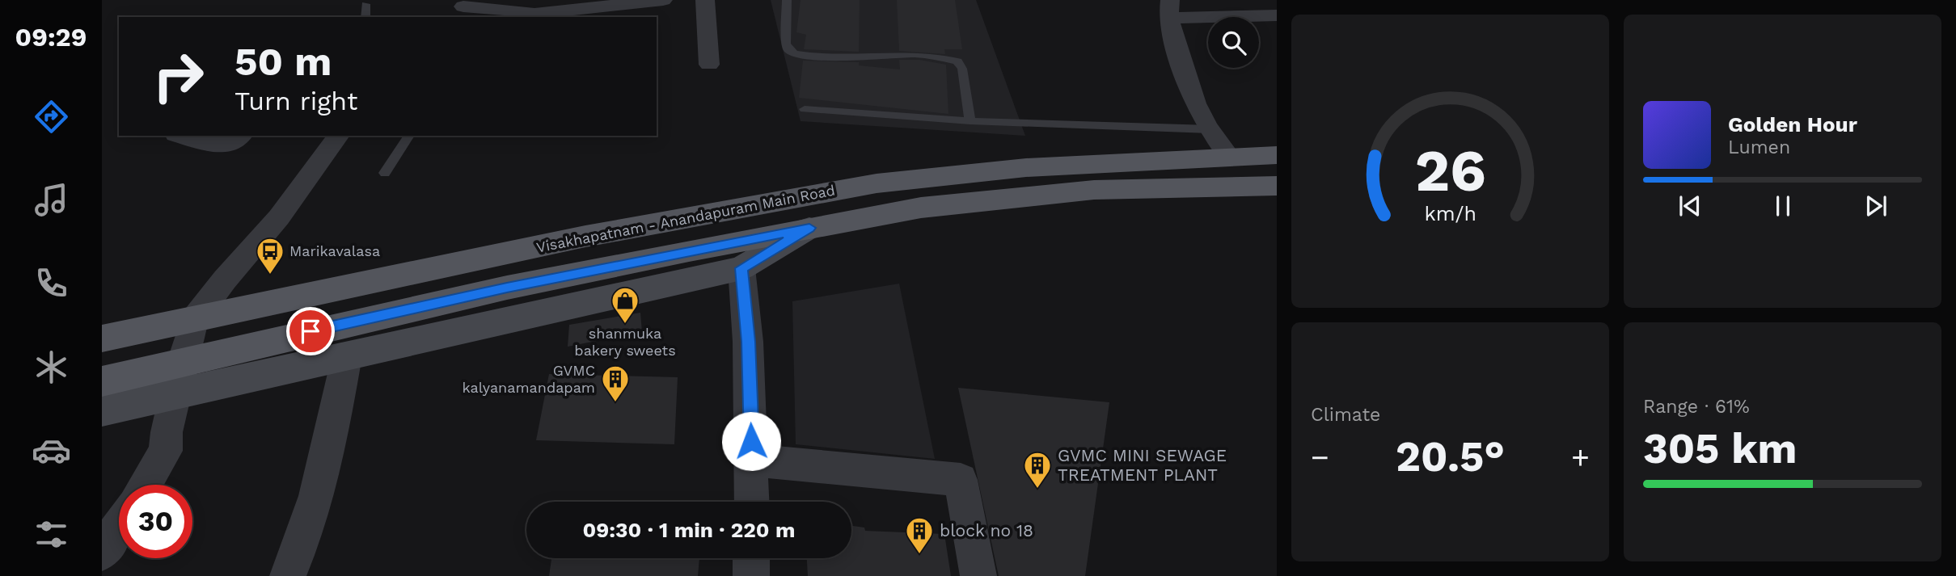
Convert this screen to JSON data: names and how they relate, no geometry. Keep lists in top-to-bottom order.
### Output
{
  "streets": {
    "main road": ["Visakhapatnam - Anandapuram Main Road"]
  },
  "places": {
    "bus stop": ["Marikavalasa"],
    "shop": ["shanmuka bakery sweets"],
    "building": ["GVMC kalyanamandapam", "GVMC MINI SEWAGE TREATMENT PLANT", "block no 18"]
  },
  "page": {
    "tabs": "09:29",
    "turn": ["50 m", "Turn right"],
    "song": ["Golden Hour", "Lumen"],
    "tile": [
      "Climate",
      ["Range · 61%", "305 km"]
    ],
    "heat": ["−", "20.5°", "+"],
    "limit": "30",
    "trip": "09:30 · 1 min · 220 m",
    "gauge": ["26", "km/h"]
  }
}
